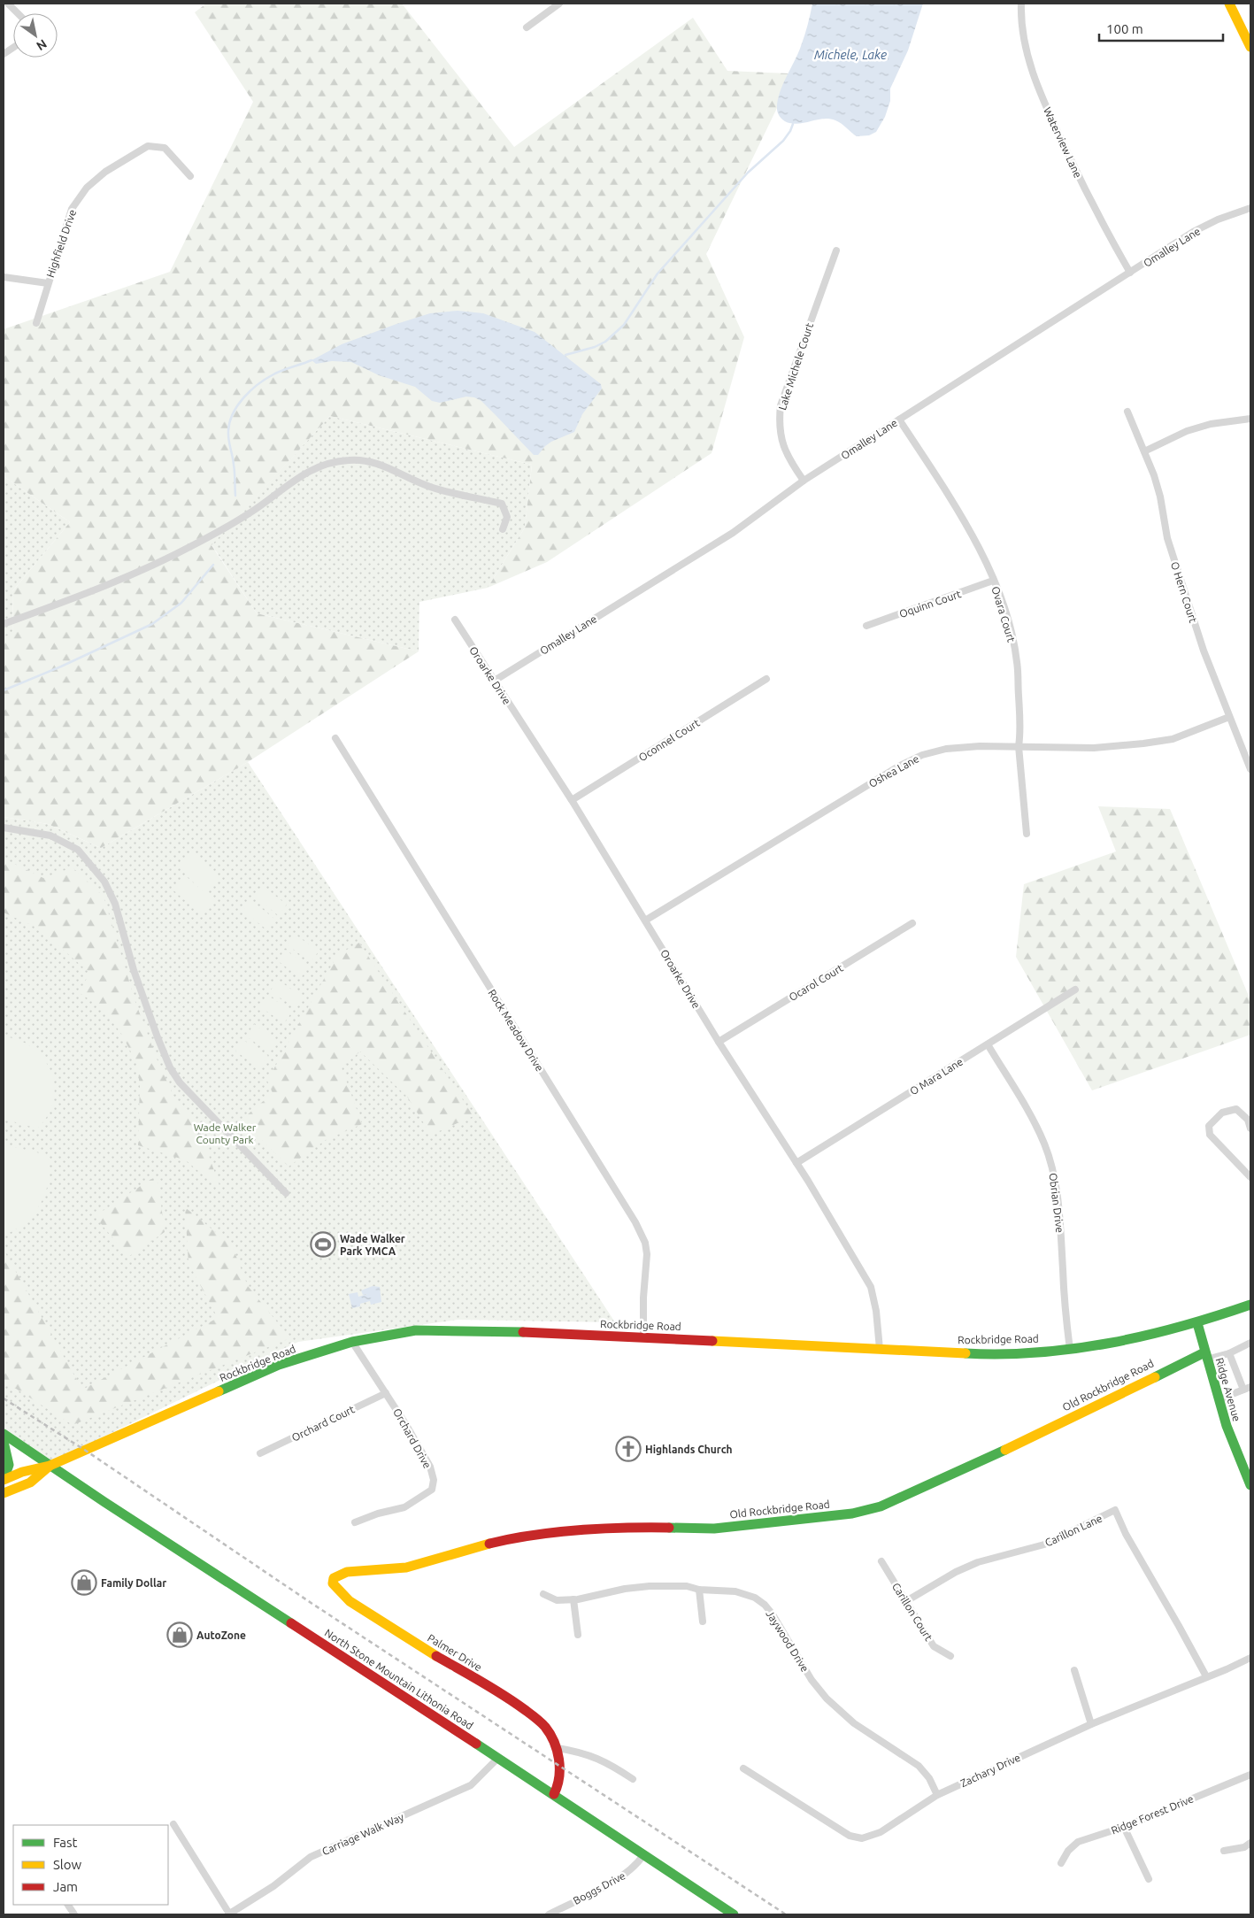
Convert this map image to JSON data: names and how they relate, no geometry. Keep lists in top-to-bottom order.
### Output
{
  "streets": {
    "main road": [
      "Rockbridge Road",
      "Old Rockbridge Road",
      "Ridge Avenue",
      "Palmer Drive",
      "North Stone Mountain Lithonia Road"
    ],
    "street": [
      "Waterview Lane",
      "Highfield Drive",
      "Omalley Lane",
      "Lake Michele Court",
      "O Hern Court",
      "Oquinn Court",
      "Ovara Court",
      "Oroarke Drive",
      "Oconnel Court",
      "Oshea Lane",
      "Ocarol Court",
      "Rock Meadow Drive",
      "O Mara Lane",
      "Obrian Drive",
      "Orchard Court",
      "Orchard Drive",
      "Carillon Lane",
      "Carillon Court",
      "Jaywood Drive",
      "Zachary Drive",
      "Ridge Forest Drive",
      "Carriage Walk Way",
      "Boggs Drive"
    ]
  },
  "crossings": [
    ["Waterview Lane", "Omalley Lane"],
    ["Omalley Lane", "Lake Michele Court"],
    ["Omalley Lane", "Ovara Court"],
    ["Omalley Lane", "Oroarke Drive"],
    ["O Hern Court", "Oshea Lane"],
    ["Oquinn Court", "Ovara Court"],
    ["Ovara Court", "Oshea Lane"],
    ["Oroarke Drive", "Oconnel Court"],
    ["Oroarke Drive", "Oshea Lane"],
    ["Oroarke Drive", "Ocarol Court"],
    ["Oroarke Drive", "O Mara Lane"],
    ["Oroarke Drive", "Rockbridge Road"],
    ["Rock Meadow Drive", "Rockbridge Road"],
    ["O Mara Lane", "Obrian Drive"],
    ["Obrian Drive", "Rockbridge Road"],
    ["Rockbridge Road", "Ridge Avenue"],
    ["Rockbridge Road", "Orchard Drive"],
    ["Rockbridge Road", "North Stone Mountain Lithonia Road"],
    ["Old Rockbridge Road", "Ridge Avenue"],
    ["Old Rockbridge Road", "Palmer Drive"],
    ["Orchard Court", "Orchard Drive"],
    ["Carillon Lane", "Carillon Court"],
    ["Carillon Lane", "Zachary Drive"],
    ["Jaywood Drive", "Zachary Drive"],
    ["Palmer Drive", "North Stone Mountain Lithonia Road"],
    ["North Stone Mountain Lithonia Road", "Carriage Walk Way"],
    ["North Stone Mountain Lithonia Road", "Boggs Drive"]
  ],
  "water": ["Michele, Lake"],
  "parks": ["Wade Walker County Park"],
  "places": {
    "sports": ["Wade Walker Park YMCA"],
    "church": ["Highlands Church"],
    "shop": ["Family Dollar", "AutoZone"]
  },
  "legend": ["Fast", "Slow", "Jam"],
  "scale_bar": "100 m",
  "north": "bottom right"
}
